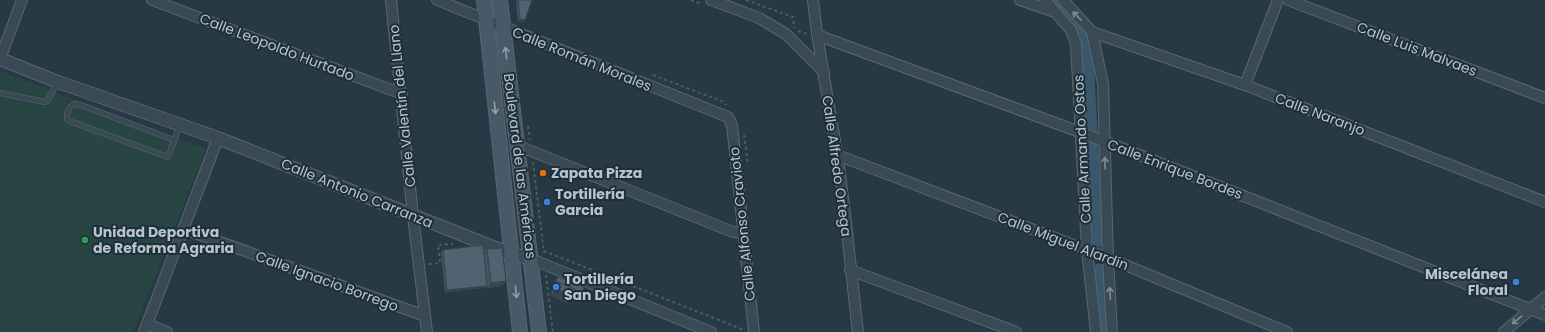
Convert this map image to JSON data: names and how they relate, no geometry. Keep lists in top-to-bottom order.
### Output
{
  "streets": {
    "main road": ["Boulevard de las Américas"],
    "street": [
      "Calle Leopoldo Hurtado",
      "Calle Luis Malvaes",
      "Calle Román Morales",
      "Calle Valentín del Llano",
      "Calle Naranjo",
      "Calle Armando Ostos",
      "Calle Alfredo Ortega",
      "Calle Enrique Bordes",
      "Calle Antonio Carranza",
      "Calle Alfonso Cravioto",
      "Calle Miguel Alardín",
      "Calle Ignacio Borrego"
    ]
  },
  "crossings": [
    ["Calle Leopoldo Hurtado", "Calle Valentín del Llano"],
    ["Calle Román Morales", "Boulevard de las Américas"],
    ["Calle Román Morales", "Calle Alfonso Cravioto"],
    ["Calle Valentín del Llano", "Calle Antonio Carranza"],
    ["Calle Valentín del Llano", "Calle Ignacio Borrego"],
    ["Calle Naranjo", "Calle Armando Ostos"],
    ["Calle Armando Ostos", "Calle Enrique Bordes"],
    ["Calle Armando Ostos", "Calle Miguel Alardín"],
    ["Boulevard de las Américas", "Calle Antonio Carranza"],
    ["Calle Alfredo Ortega", "Calle Enrique Bordes"],
    ["Calle Alfredo Ortega", "Calle Miguel Alardín"]
  ],
  "places": [
    "Zapata Pizza",
    "Tortillería Garcia",
    "Unidad Deportiva de Reforma Agraria",
    "Miscelánea Floral",
    "Tortillería San Diego"
  ]
}
